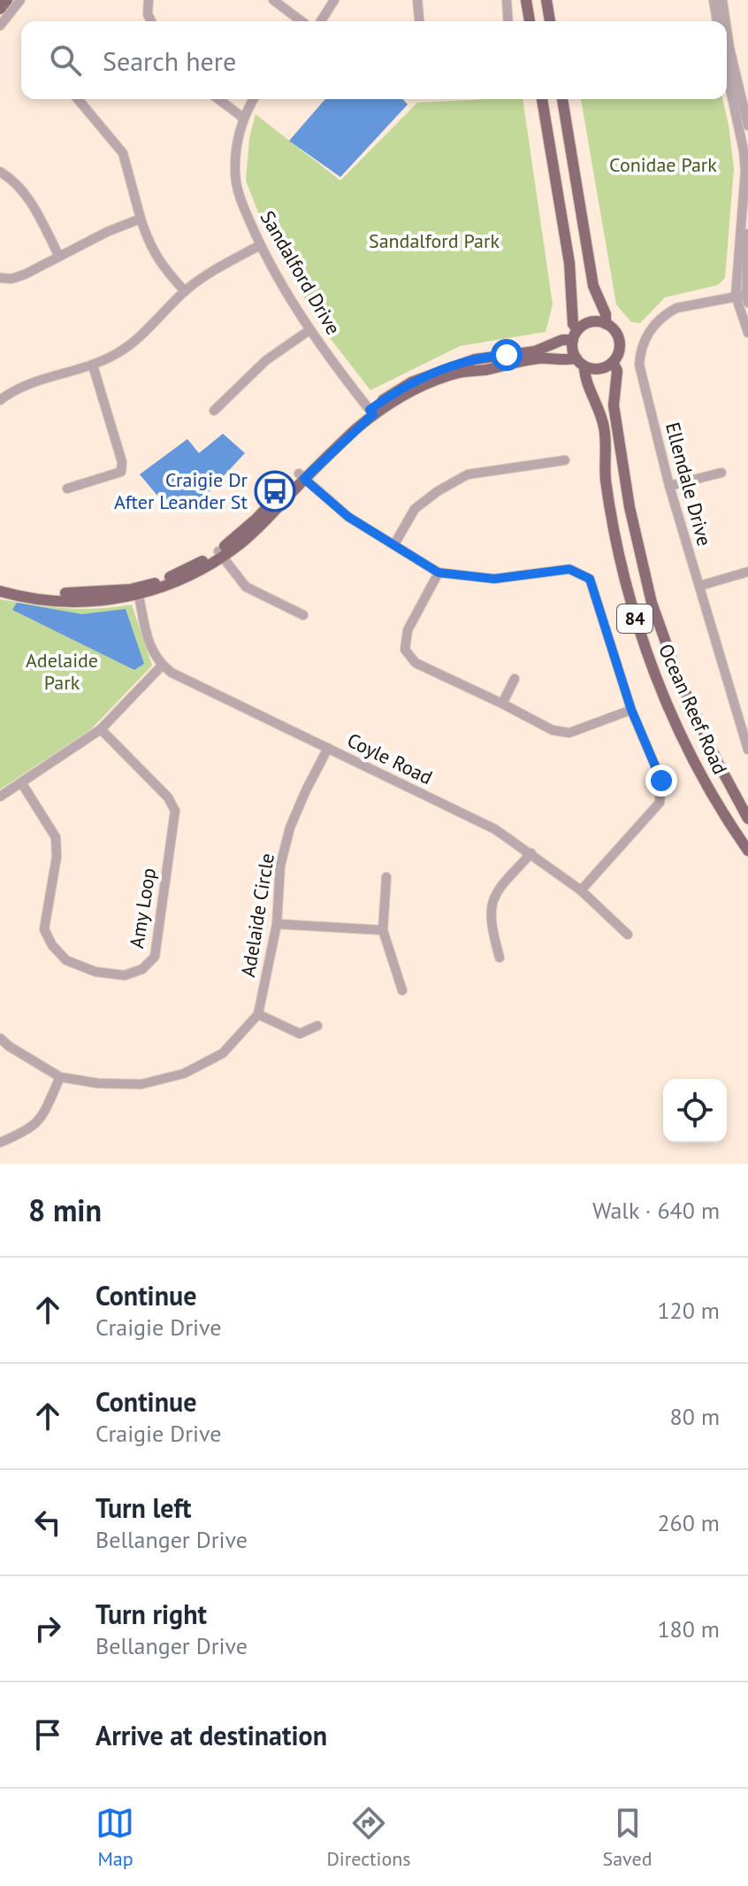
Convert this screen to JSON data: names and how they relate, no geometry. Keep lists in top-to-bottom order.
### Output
{
  "streets": {
    "main road": ["84", "Ocean Reef Road"],
    "street": [
      "Sandalford Drive",
      "Ellendale Drive",
      "Coyle Road",
      "Amy Loop",
      "Adelaide Circle"
    ]
  },
  "crossings": [
    ["84", "Ocean Reef Road"],
    ["Coyle Road", "Adelaide Circle"]
  ],
  "parks": ["Conidae Park", "Sandalford Park", "Adelaide Park"],
  "places": {
    "bus stop": ["Craigie Dr After Leander St"]
  },
  "page": {
    "search": "Search here",
    "heading": ["8 min", "Walk · 640 m"],
    "list": [
      ["Continue", "Craigie Drive", "120 m"],
      ["Continue", "Craigie Drive", "80 m"],
      ["Turn left", "Bellanger Drive", "260 m"],
      ["Turn right", "Bellanger Drive", "180 m"],
      "Arrive at destination"
    ],
    "nav": ["Map", "Directions", "Saved"]
  }
}
